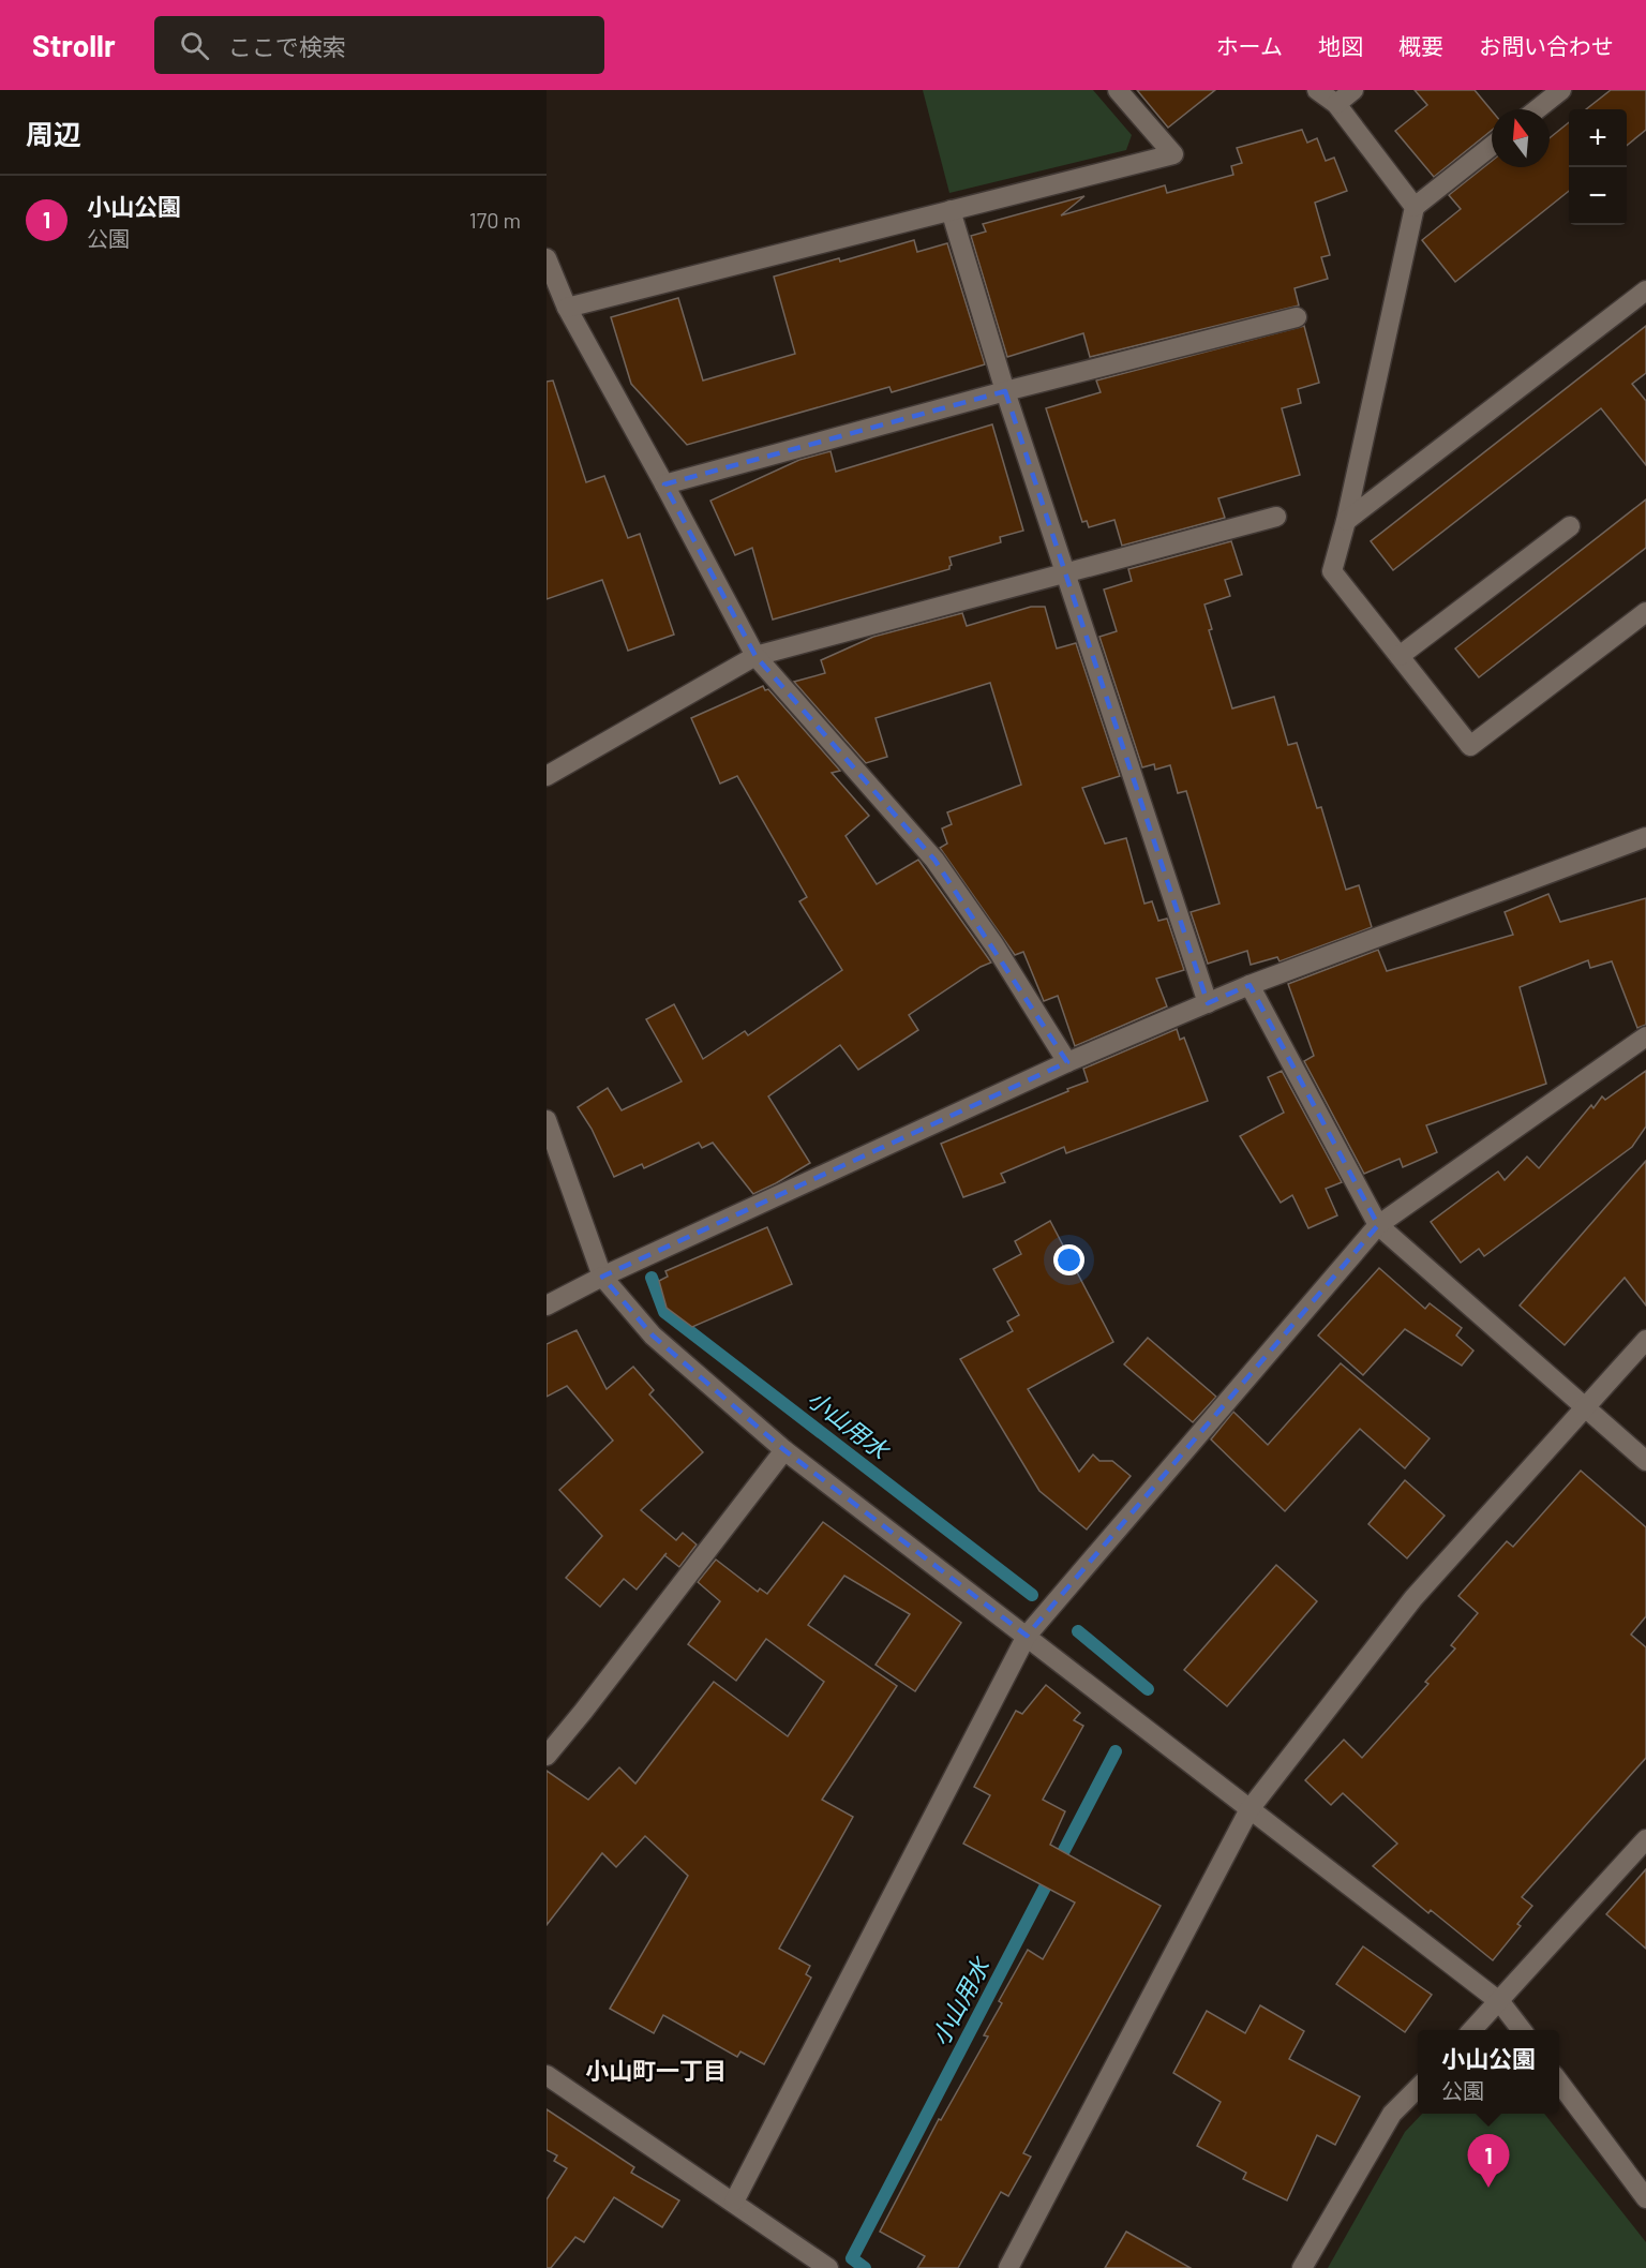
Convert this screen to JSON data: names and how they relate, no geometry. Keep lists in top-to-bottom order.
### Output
{
  "districts": ["小山町一丁目"],
  "water": ["小山用水"],
  "north": "top",
  "page": {
    "header": "Strollr",
    "search": "ここで検索",
    "nav": [
      "ホーム",
      "地図",
      "概要",
      "お問い合わせ"
    ],
    "heading": "周辺",
    "map_buttons": ["+", "−"],
    "list": [
      {
        "mark": "1",
        "name": "小山公園",
        "note": "公園",
        "value": "170 m"
      }
    ],
    "popup": ["小山公園", "公園"],
    "pins": "1"
  }
}
